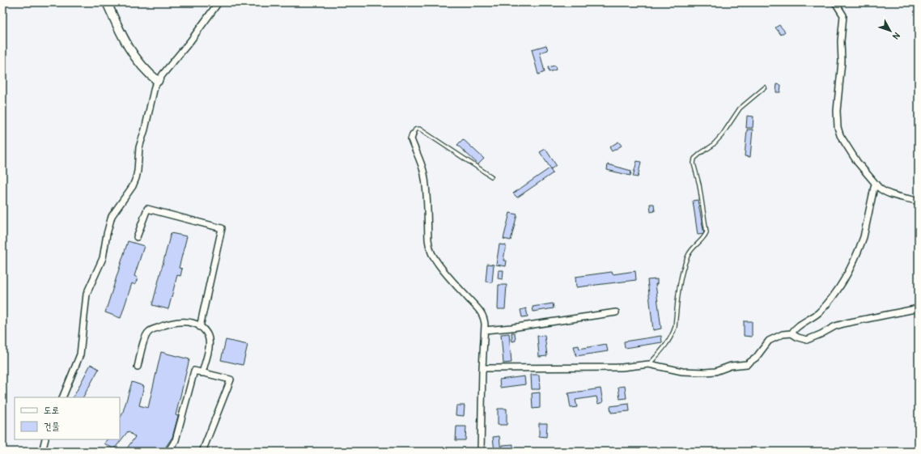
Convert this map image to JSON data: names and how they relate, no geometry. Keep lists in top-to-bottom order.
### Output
{
  "legend": ["도로", "건물"],
  "north": "bottom right"
}
